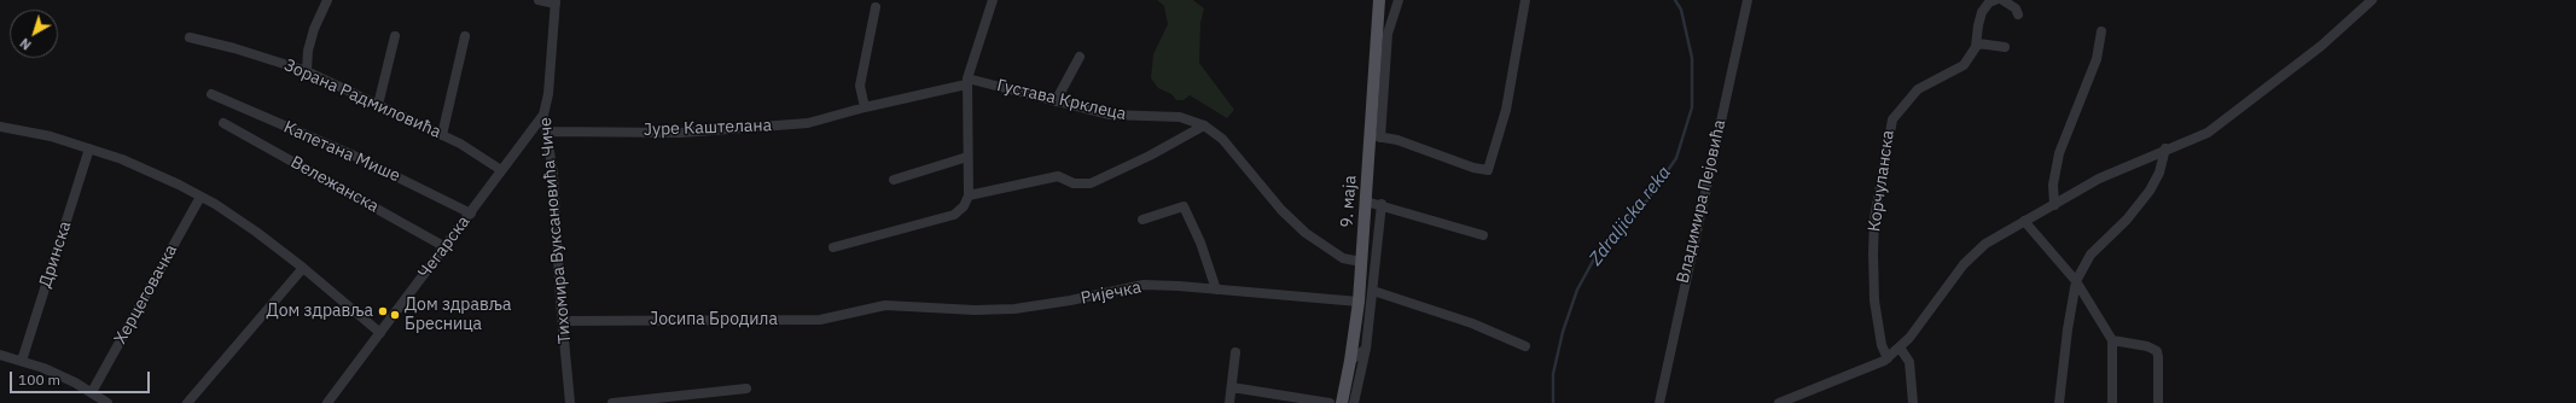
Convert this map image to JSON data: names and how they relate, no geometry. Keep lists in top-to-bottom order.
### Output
{
  "streets": {
    "main road": ["9. маја"],
    "street": [
      "Зорана Радмиловића",
      "Густава Крклеца",
      "Јуре Каштелана",
      "Капетана Мише",
      "Корчуланска",
      "Вележанска",
      "Владимира Пејовића",
      "Тихомира Вуксановића Чиче",
      "Чегарска",
      "Дринска",
      "Ријечка",
      "Херцеговачка",
      "Јосипа Бродила"
    ]
  },
  "crossings": [
    ["Зорана Радмиловића", "Чегарска"],
    ["Густава Крклеца", "Јуре Каштелана"],
    ["Густава Крклеца", "9. маја"],
    ["Јуре Каштелана", "Тихомира Вуксановића Чиче"],
    ["Капетана Мише", "Чегарска"],
    ["Вележанска", "Чегарска"],
    ["9. маја", "Ријечка"],
    ["Тихомира Вуксановића Чиче", "Чегарска"],
    ["Тихомира Вуксановића Чиче", "Јосипа Бродила"],
    ["Ријечка", "Јосипа Бродила"]
  ],
  "water": ["Zdraljicka reka"],
  "places": ["Дом здравља", "Дом здравља Бресница"],
  "scale_bar": "100 m",
  "north": "bottom left"
}
